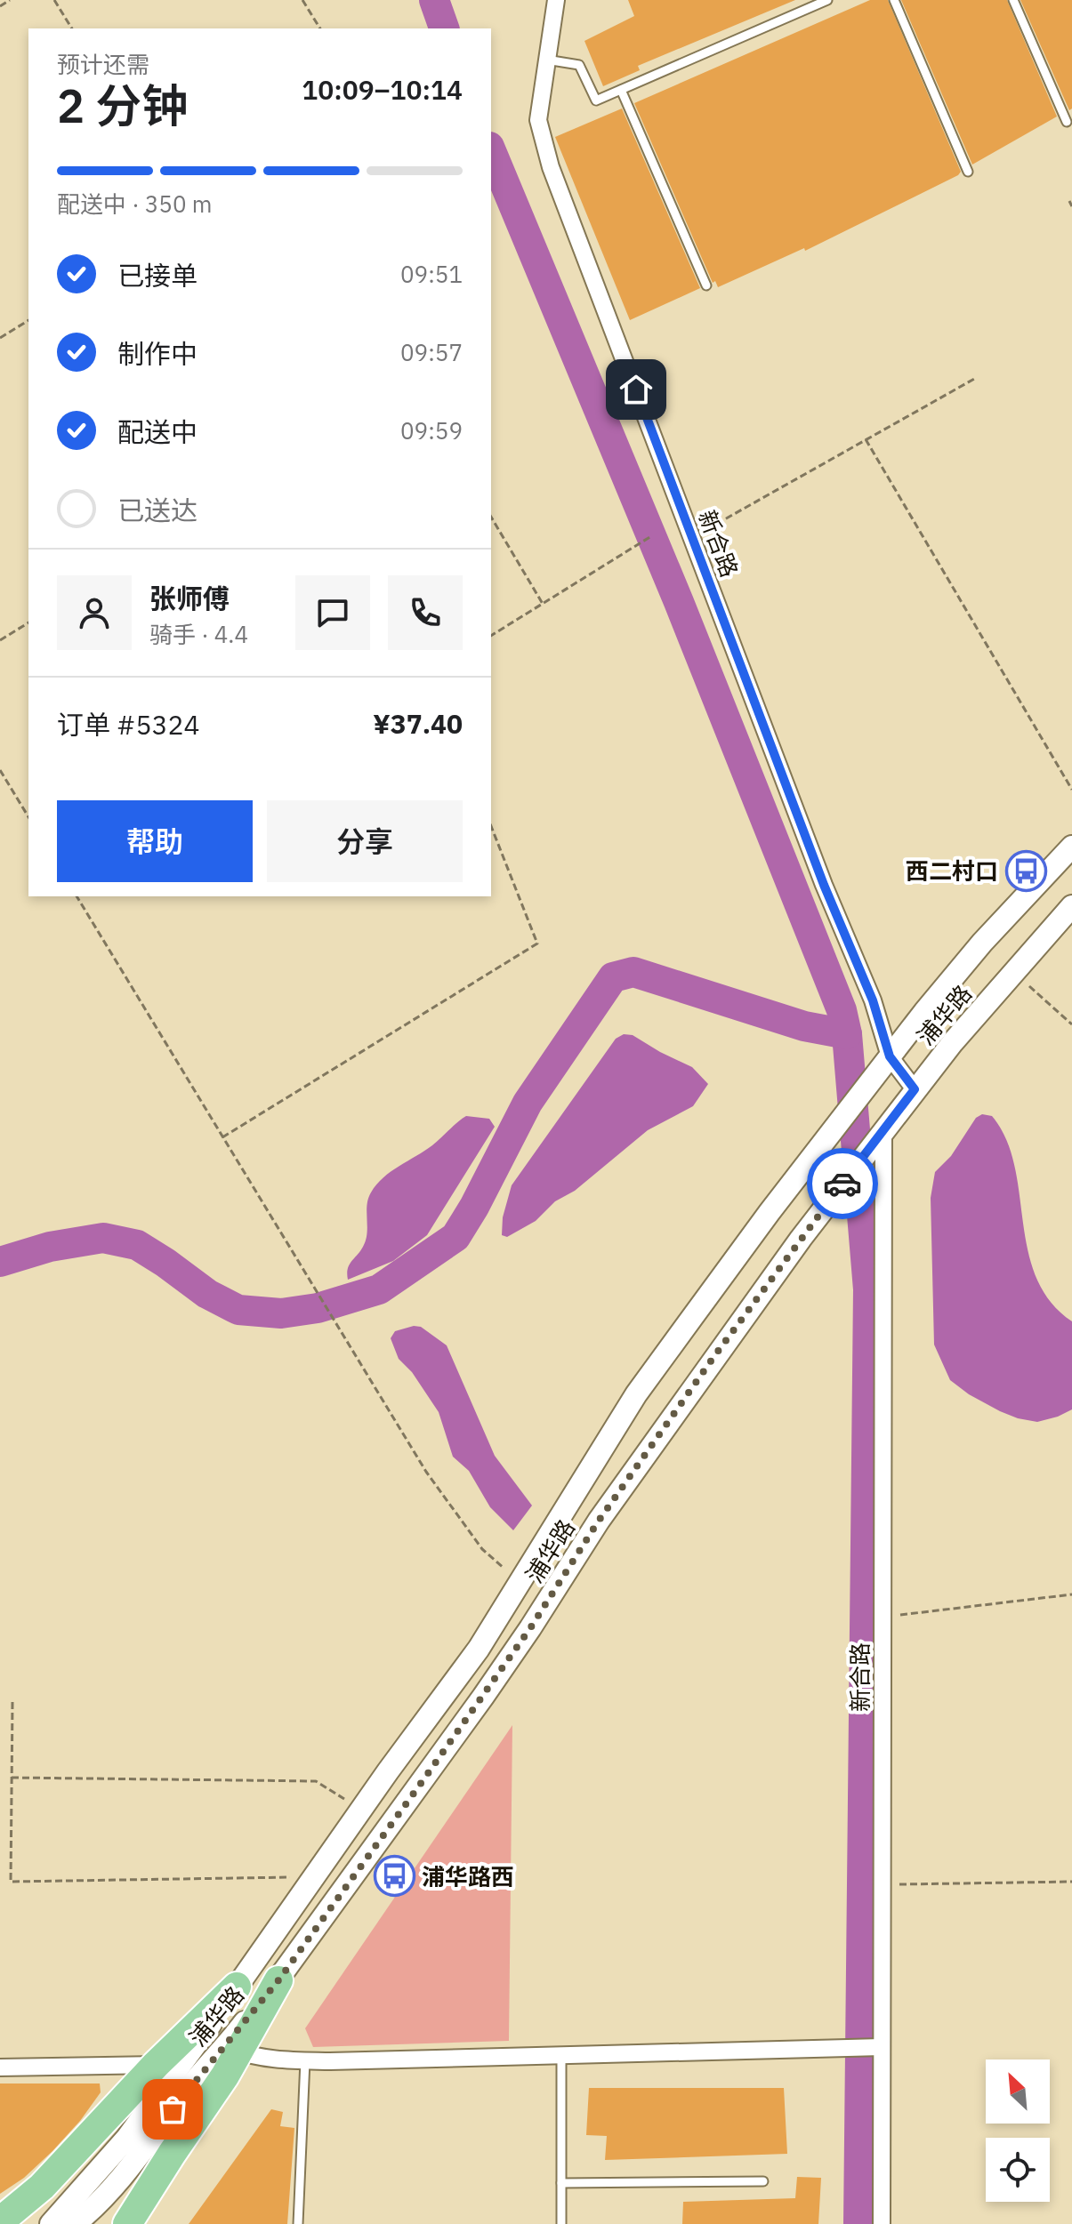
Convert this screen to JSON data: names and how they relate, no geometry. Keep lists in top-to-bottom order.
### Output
{
  "streets": {
    "main road": ["浦华路"],
    "street": ["新合路"]
  },
  "crossings": [
    ["新合路", "浦华路"]
  ],
  "places": {
    "bus stop": ["西二村口", "浦华路西"]
  },
  "north": "top left",
  "page": {
    "heading": ["2 分钟", "预计还需", "10:09–10:14"],
    "panel": [
      "张师傅",
      "骑手 · 4.4",
      "订单 #5324",
      "¥37.40"
    ],
    "bar": "配送中 · 350 m",
    "list": [
      ["已接单", "09:51"],
      ["制作中", "09:57"],
      ["配送中", "09:59"],
      "已送达"
    ],
    "buttons": ["帮助", "分享"]
  }
}
